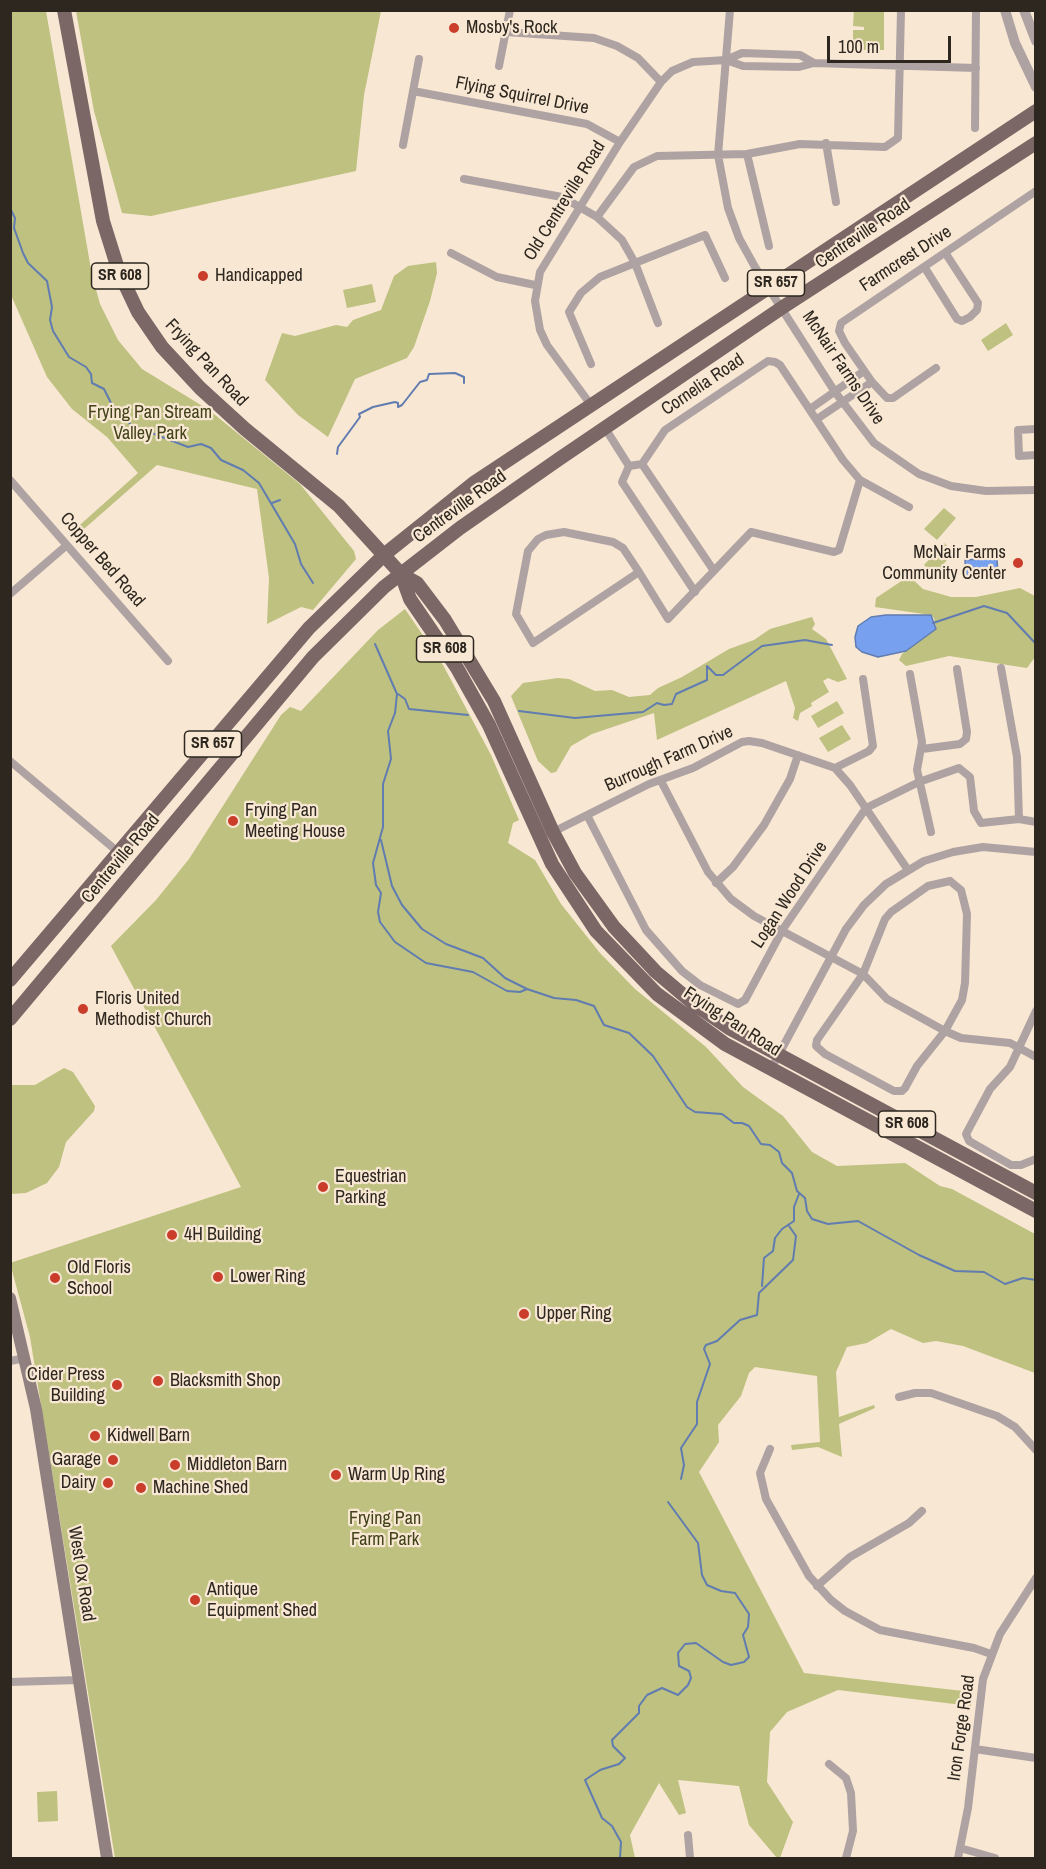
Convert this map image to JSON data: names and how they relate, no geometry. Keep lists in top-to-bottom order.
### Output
{
  "streets": {
    "main road": [
      "Centreville Road",
      "SR 608",
      "SR 657",
      "Frying Pan Road",
      "West Ox Road"
    ],
    "street": [
      "Flying Squirrel Drive",
      "Old Centreville Road",
      "Farmcrest Drive",
      "McNair Farms Drive",
      "Cornelia Road",
      "Copper Bed Road",
      "Burrough Farm Drive",
      "Logan Wood Drive",
      "Iron Forge Road"
    ]
  },
  "crossings": [
    ["Flying Squirrel Drive", "Old Centreville Road"],
    ["Old Centreville Road", "Centreville Road"],
    ["Old Centreville Road", "McNair Farms Drive"],
    ["Centreville Road", "Frying Pan Road"],
    ["Centreville Road", "McNair Farms Drive"],
    ["Frying Pan Road", "Burrough Farm Drive"],
    ["Burrough Farm Drive", "Logan Wood Drive"]
  ],
  "parks": ["Frying Pan Stream Valley Park", "Frying Pan Farm Park"],
  "places": [
    "Mosby's Rock",
    "Handicapped",
    "McNair Farms Community Center",
    "Frying Pan Meeting House",
    "Floris United Methodist Church",
    "Equestrian Parking",
    "4H Building",
    "Lower Ring",
    "Old Floris School",
    "Upper Ring",
    "Blacksmith Shop",
    "Cider Press Building",
    "Kidwell Barn",
    "Garage",
    "Middleton Barn",
    "Warm Up Ring",
    "Dairy",
    "Machine Shed",
    "Antique Equipment Shed"
  ],
  "scale_bar": "100 m"
}
